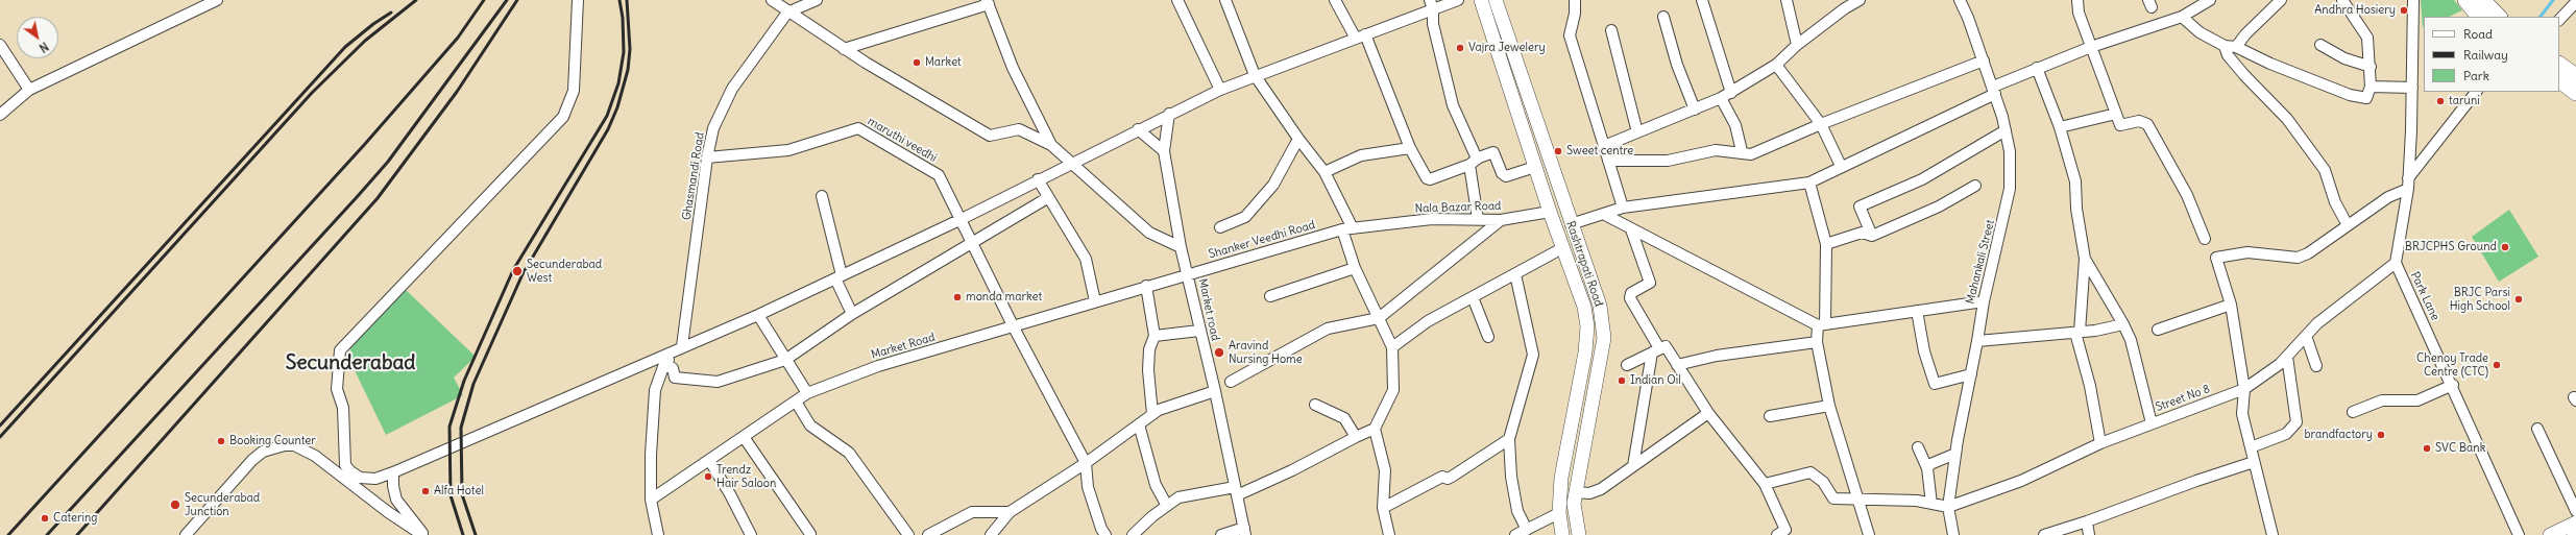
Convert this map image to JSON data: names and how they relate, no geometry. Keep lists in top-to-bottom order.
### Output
{
  "streets": {
    "main road": ["Rashtrapati Road"],
    "street": [
      "maruthi veedhi",
      "Ghasmandi Road",
      "Nala Bazar Road",
      "Shanker Veedhi Road",
      "Mahankali Street",
      "Park Lane",
      "Market road",
      "Market Road",
      "Street No 8"
    ]
  },
  "crossings": [
    ["maruthi veedhi", "Ghasmandi Road"],
    ["maruthi veedhi", "Market Road"],
    ["Nala Bazar Road", "Shanker Veedhi Road"],
    ["Nala Bazar Road", "Rashtrapati Road"],
    ["Shanker Veedhi Road", "Market road"],
    ["Shanker Veedhi Road", "Market Road"],
    ["Mahankali Street", "Street No 8"],
    ["Park Lane", "Street No 8"],
    ["Market road", "Market Road"]
  ],
  "districts": ["Secunderabad"],
  "places": [
    "Andhra Hosiery",
    "Vajra Jewelery",
    "Market",
    "taruni",
    "Sweet centre",
    "BRJCPHS Ground",
    "Secunderabad West",
    "monda market",
    "BRJC Parsi High School",
    "Aravind Nursing Home",
    "Chenoy Trade Centre (CTC)",
    "Indian Oil",
    "brandfactory",
    "Booking Counter",
    "SVC Bank",
    "Trendz Hair Saloon",
    "Alfa Hotel",
    "Secunderabad Junction",
    "Catering"
  ],
  "legend": ["Road", "Railway", "Park"],
  "north": "bottom right"
}
